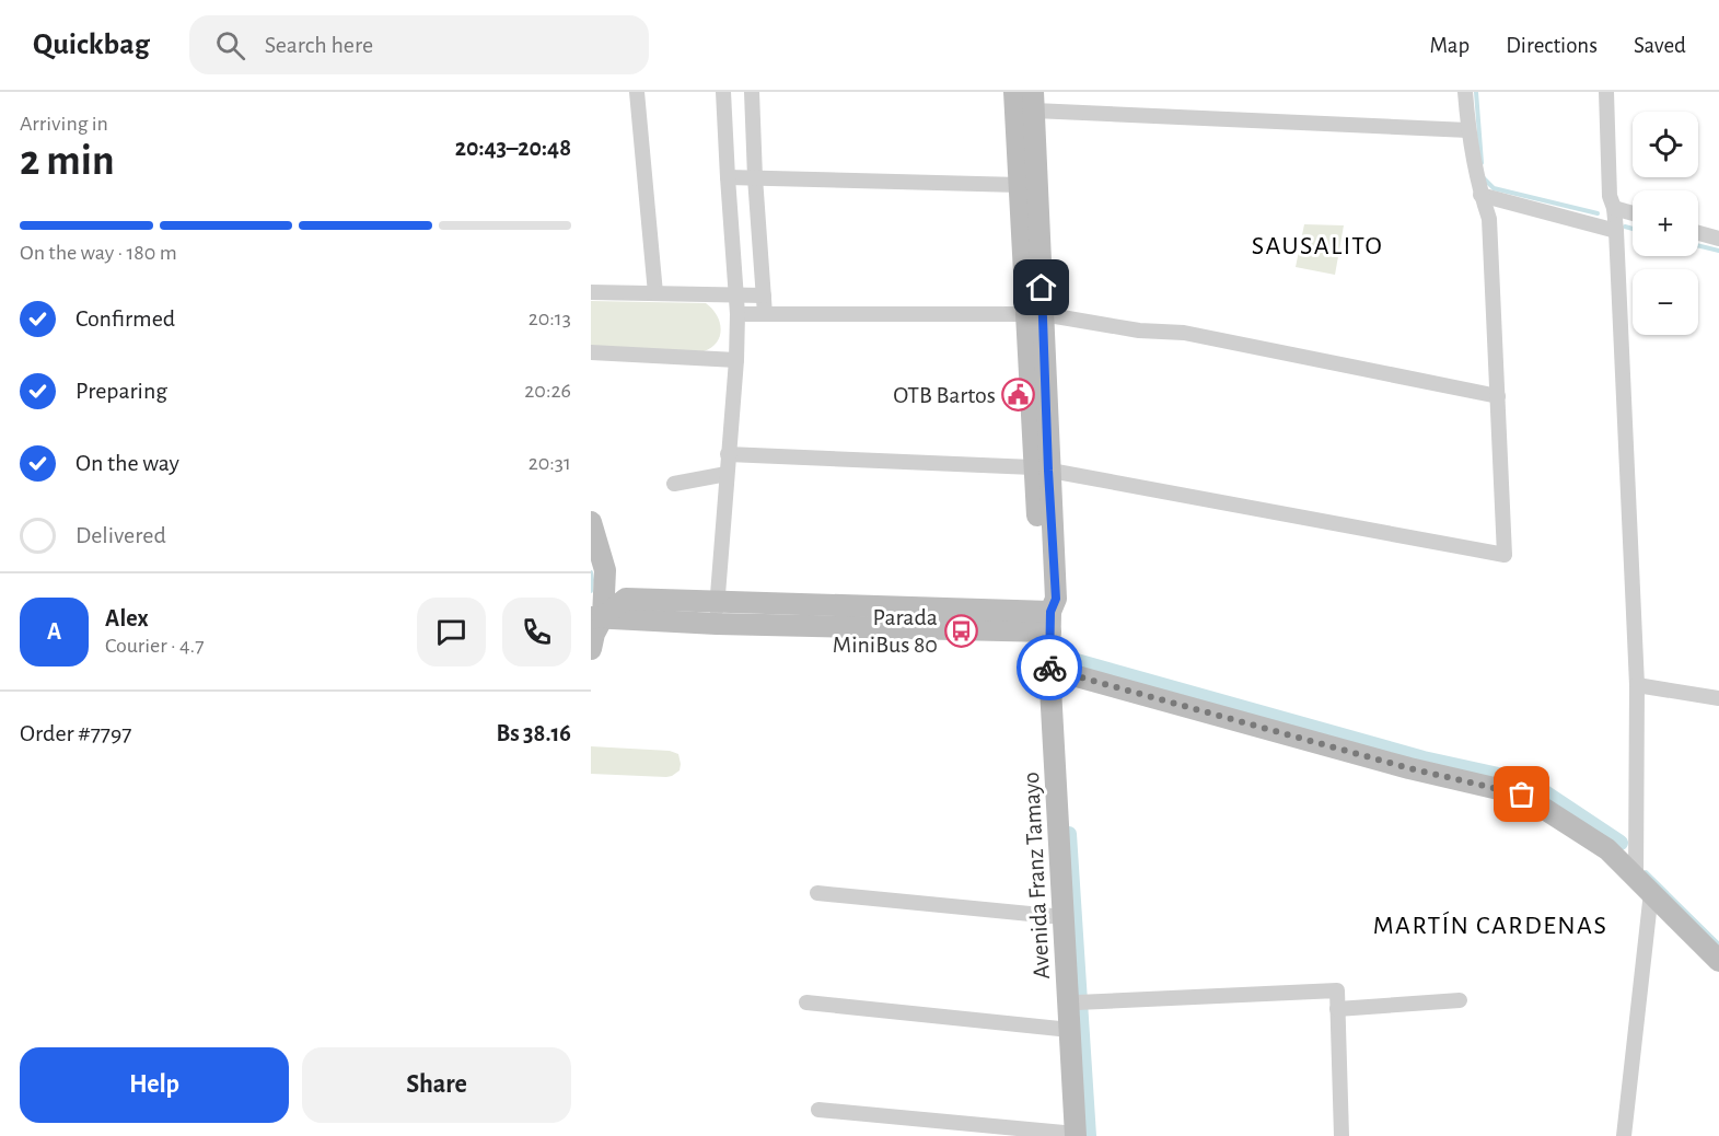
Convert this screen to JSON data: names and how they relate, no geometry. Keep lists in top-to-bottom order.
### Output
{
  "streets": {
    "street": ["Avenida Franz Tamayo"]
  },
  "districts": ["SAUSALITO", "MARTÍN CARDENAS"],
  "places": {
    "public building": ["OTB Bartos"],
    "bus stop": ["Parada MiniBus 80"]
  },
  "page": {
    "header": "Quickbag",
    "search": "Search here",
    "nav": ["Map", "Directions", "Saved"],
    "heading": ["2 min", "Arriving in", "20:43–20:48"],
    "panel": [
      "Alex",
      "Courier · 4.7",
      "Order #7797",
      "Bs 38.16"
    ],
    "map_buttons": ["+", "−"],
    "bar": "On the way · 180 m",
    "list": [
      ["Confirmed", "20:13"],
      ["Preparing", "20:26"],
      ["On the way", "20:31"],
      "Delivered"
    ],
    "round": "A",
    "buttons": ["Help", "Share"]
  }
}
